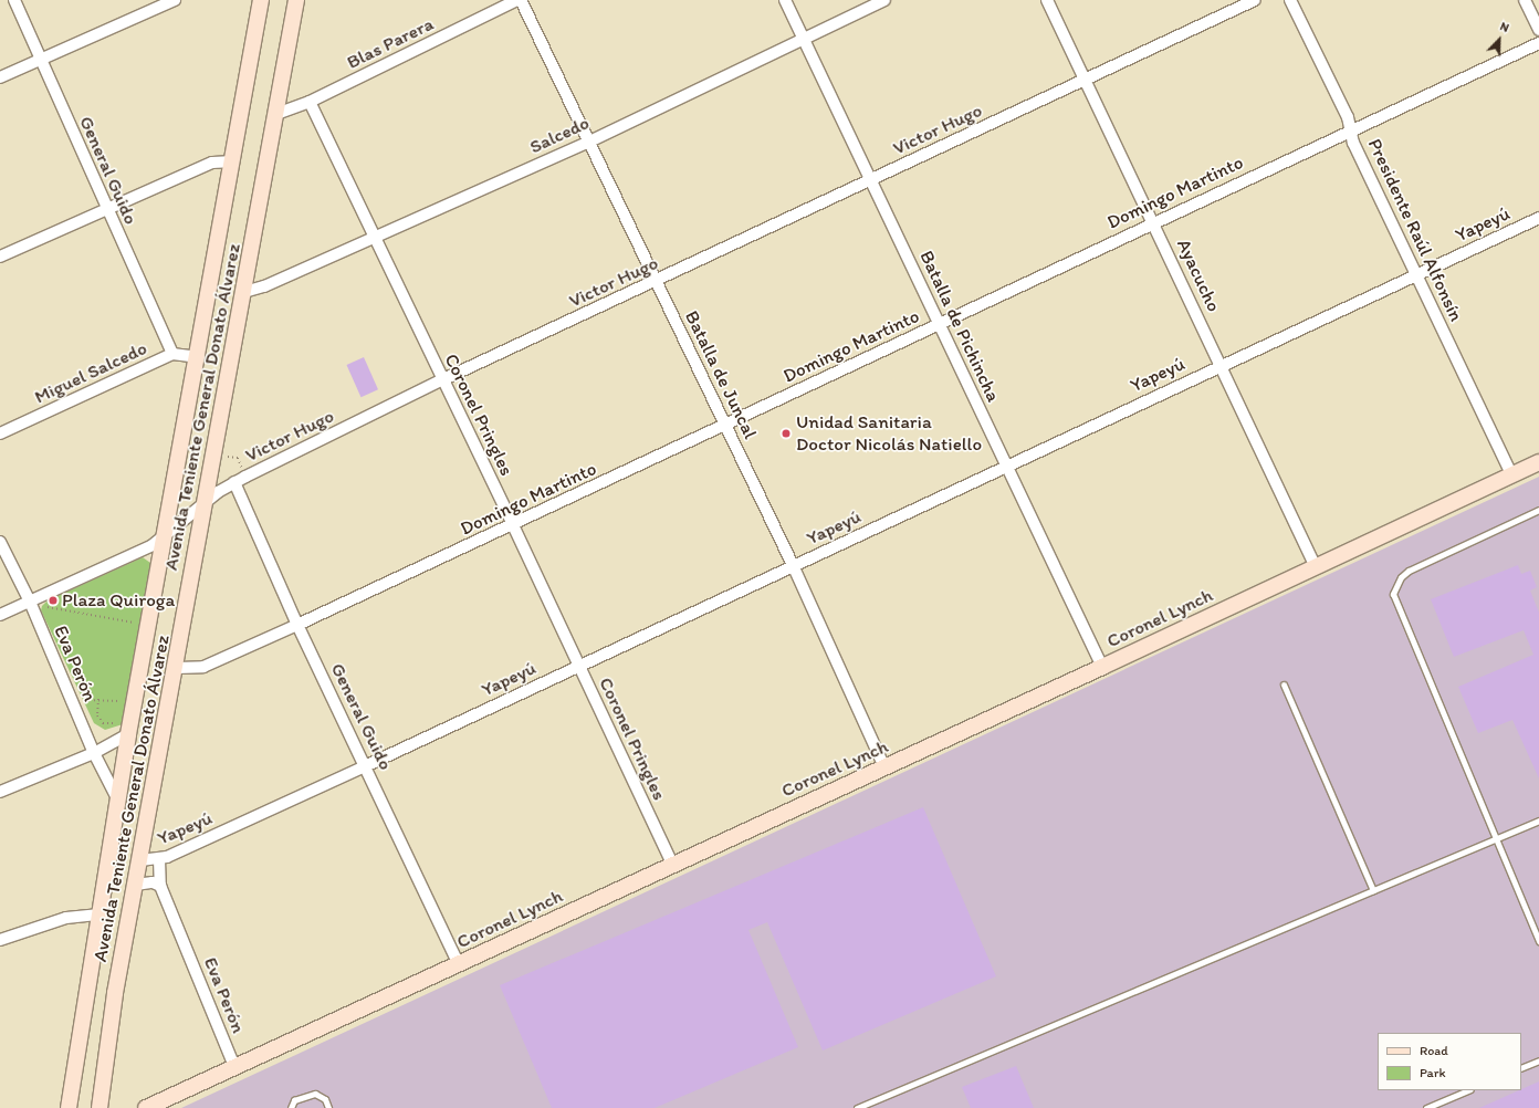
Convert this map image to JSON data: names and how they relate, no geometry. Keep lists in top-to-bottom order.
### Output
{
  "streets": {
    "main road": ["Avenida Teniente General Donato Álvarez", "Coronel Lynch"],
    "street": [
      "Blas Parera",
      "Victor Hugo",
      "Salcedo",
      "General Guido",
      "Domingo Martinto",
      "Yapeyú",
      "Presidente Raúl Alfonsín",
      "Ayacucho",
      "Batalla de Pichincha",
      "Miguel Salcedo",
      "Batalla de Juncal",
      "Coronel Pringles",
      "Eva Perón"
    ]
  },
  "crossings": [
    ["Blas Parera", "Batalla de Juncal"],
    ["Blas Parera", "Avenida Teniente General Donato Álvarez"],
    ["Blas Parera", "Coronel Pringles"],
    ["Victor Hugo", "General Guido"],
    ["Victor Hugo", "Ayacucho"],
    ["Victor Hugo", "Batalla de Pichincha"],
    ["Victor Hugo", "Batalla de Juncal"],
    ["Victor Hugo", "Avenida Teniente General Donato Álvarez"],
    ["Victor Hugo", "Coronel Pringles"],
    ["Victor Hugo", "Eva Perón"],
    ["Salcedo", "Batalla de Pichincha"],
    ["Salcedo", "Batalla de Juncal"],
    ["Salcedo", "Avenida Teniente General Donato Álvarez"],
    ["Salcedo", "Coronel Pringles"],
    ["General Guido", "Domingo Martinto"],
    ["General Guido", "Yapeyú"],
    ["General Guido", "Miguel Salcedo"],
    ["General Guido", "Coronel Lynch"],
    ["Domingo Martinto", "Presidente Raúl Alfonsín"],
    ["Domingo Martinto", "Ayacucho"],
    ["Domingo Martinto", "Batalla de Pichincha"],
    ["Domingo Martinto", "Batalla de Juncal"],
    ["Domingo Martinto", "Avenida Teniente General Donato Álvarez"],
    ["Domingo Martinto", "Coronel Pringles"],
    ["Yapeyú", "Presidente Raúl Alfonsín"],
    ["Yapeyú", "Ayacucho"],
    ["Yapeyú", "Batalla de Pichincha"],
    ["Yapeyú", "Batalla de Juncal"],
    ["Yapeyú", "Avenida Teniente General Donato Álvarez"],
    ["Yapeyú", "Coronel Pringles"],
    ["Yapeyú", "Eva Perón"],
    ["Presidente Raúl Alfonsín", "Coronel Lynch"],
    ["Ayacucho", "Coronel Lynch"],
    ["Batalla de Pichincha", "Coronel Lynch"],
    ["Miguel Salcedo", "Avenida Teniente General Donato Álvarez"],
    ["Batalla de Juncal", "Coronel Lynch"],
    ["Avenida Teniente General Donato Álvarez", "Eva Perón"],
    ["Coronel Pringles", "Coronel Lynch"],
    ["Coronel Lynch", "Eva Perón"]
  ],
  "places": ["Unidad Sanitaria Doctor Nicolás Natiello", "Plaza Quiroga"],
  "legend": ["Road", "Park"],
  "north": "top right"
}
